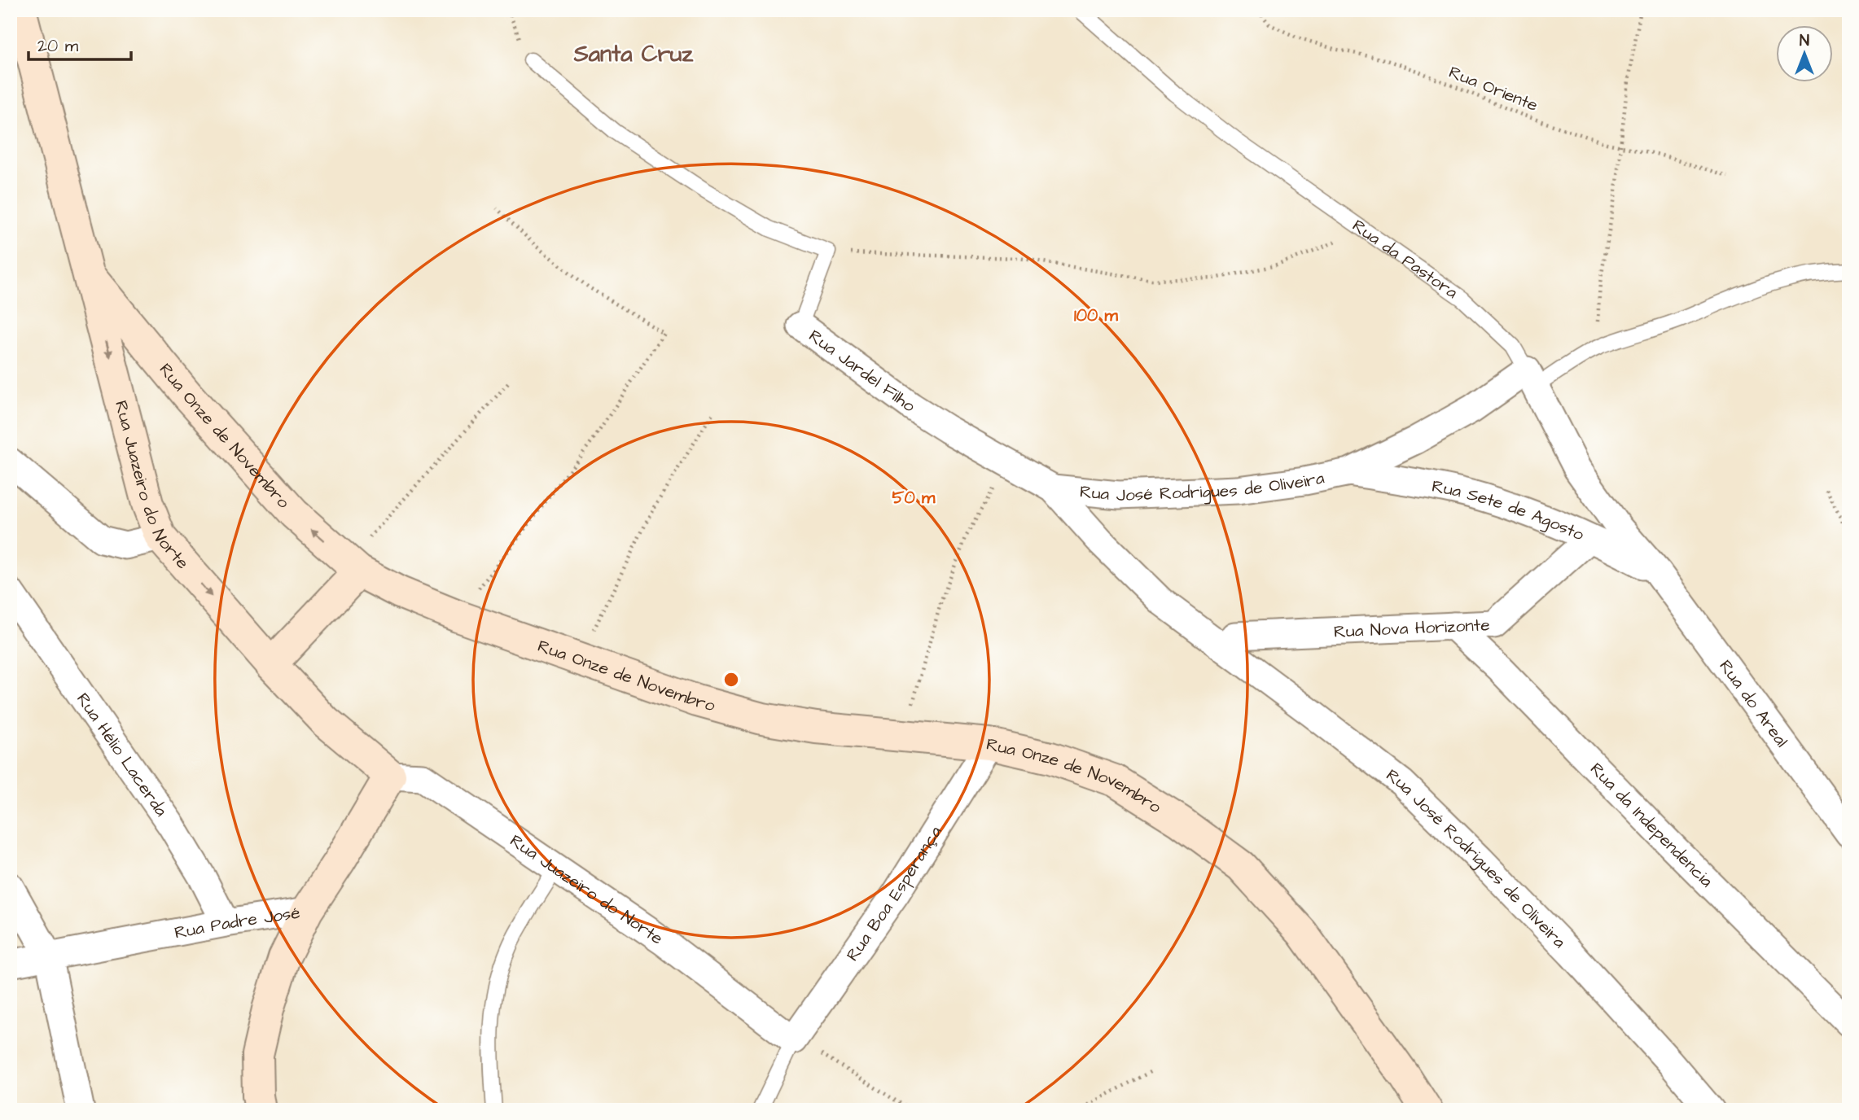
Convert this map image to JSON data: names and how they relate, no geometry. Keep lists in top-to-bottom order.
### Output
{
  "streets": {
    "street": [
      "Rua da Pastora",
      "Rua Jardel Filho",
      "Rua Onze de Novembro",
      "Rua Juazeiro do Norte",
      "Rua José Rodrigues de Oliveira",
      "Rua Sete de Agosto",
      "Rua Nova Horizonte",
      "Rua do Areal",
      "Rua Hélio Lacerda",
      "Rua da Independencia",
      "Rua Boa Esperança",
      "Rua Padre José"
    ],
    "path": ["Rua Oriente"]
  },
  "crossings": [
    ["Rua da Pastora", "Rua José Rodrigues de Oliveira"],
    ["Rua da Pastora", "Rua Sete de Agosto"],
    ["Rua da Pastora", "Rua do Areal"],
    ["Rua Jardel Filho", "Rua José Rodrigues de Oliveira"],
    ["Rua Jardel Filho", "Rua Nova Horizonte"],
    ["Rua Onze de Novembro", "Rua Juazeiro do Norte"],
    ["Rua Onze de Novembro", "Rua Boa Esperança"],
    ["Rua Juazeiro do Norte", "Rua Boa Esperança"],
    ["Rua Juazeiro do Norte", "Rua Padre José"],
    ["Rua José Rodrigues de Oliveira", "Rua Sete de Agosto"],
    ["Rua José Rodrigues de Oliveira", "Rua Nova Horizonte"],
    ["Rua Sete de Agosto", "Rua Nova Horizonte"],
    ["Rua Sete de Agosto", "Rua do Areal"],
    ["Rua Nova Horizonte", "Rua da Independencia"],
    ["Rua Hélio Lacerda", "Rua Padre José"]
  ],
  "one_way": ["Rua Juazeiro do Norte"],
  "districts": ["Santa Cruz"],
  "scale_bar": "20 m",
  "north": "top",
  "rings": ["100 m", "50 m"]
}
